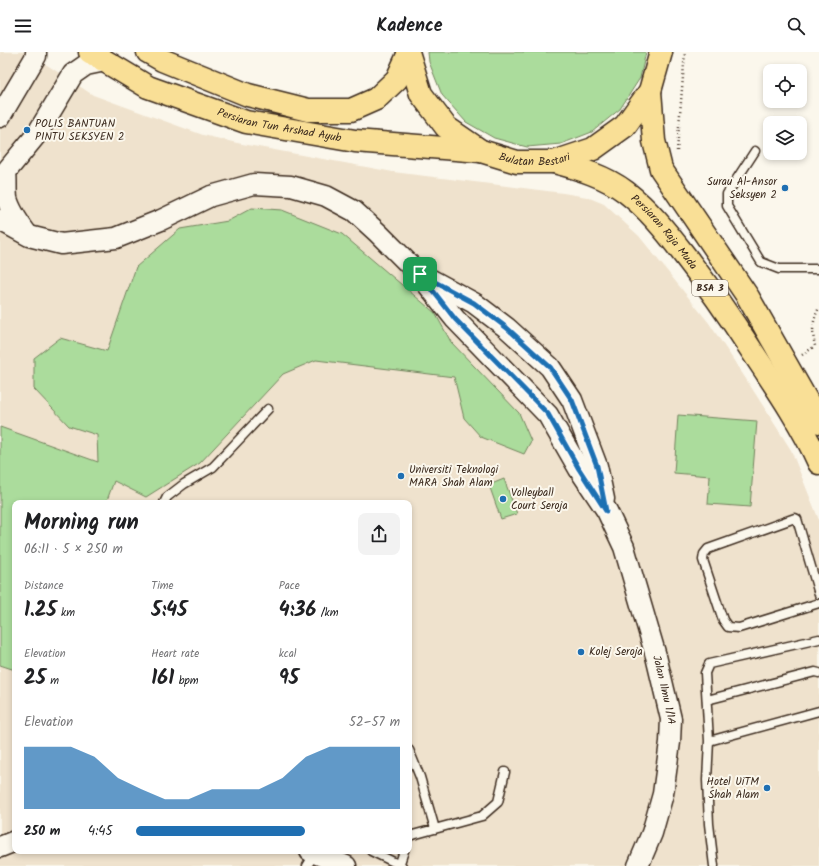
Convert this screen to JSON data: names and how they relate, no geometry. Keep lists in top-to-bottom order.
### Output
{
  "streets": {
    "main road": [
      "Persiaran Tun Arshad Ayub",
      "Bulatan Bestari",
      "Persiaran Raja Muda",
      "BSA 3"
    ],
    "street": ["Jalan Ilmu 1/1A"]
  },
  "crossings": [
    ["Persiaran Tun Arshad Ayub", "Bulatan Bestari"],
    ["Bulatan Bestari", "Persiaran Raja Muda"],
    ["Bulatan Bestari", "BSA 3"]
  ],
  "places": [
    "POLIS BANTUAN PINTU SEKSYEN 2",
    "Surau Al-Ansor Seksyen 2",
    "Universiti Teknologi MARA Shah Alam",
    "Volleyball Court Seroja",
    "Kolej Seroja",
    "Hotel UiTM Shah Alam"
  ],
  "page": {
    "header": "Kadence",
    "heading": ["Morning run", "06:11 · 5 × 250 m"],
    "stats": [
      ["Distance", "1.25 km"],
      ["Time", "5:45"],
      ["Pace", "4:36 /km"],
      ["Elevation", "25 m"],
      ["Heart rate", "161 bpm"],
      ["kcal", "95"]
    ],
    "chart": ["Elevation", "52–57 m"],
    "list": [
      {
        "name": "250 m",
        "note": "4:45"
      }
    ]
  }
}
